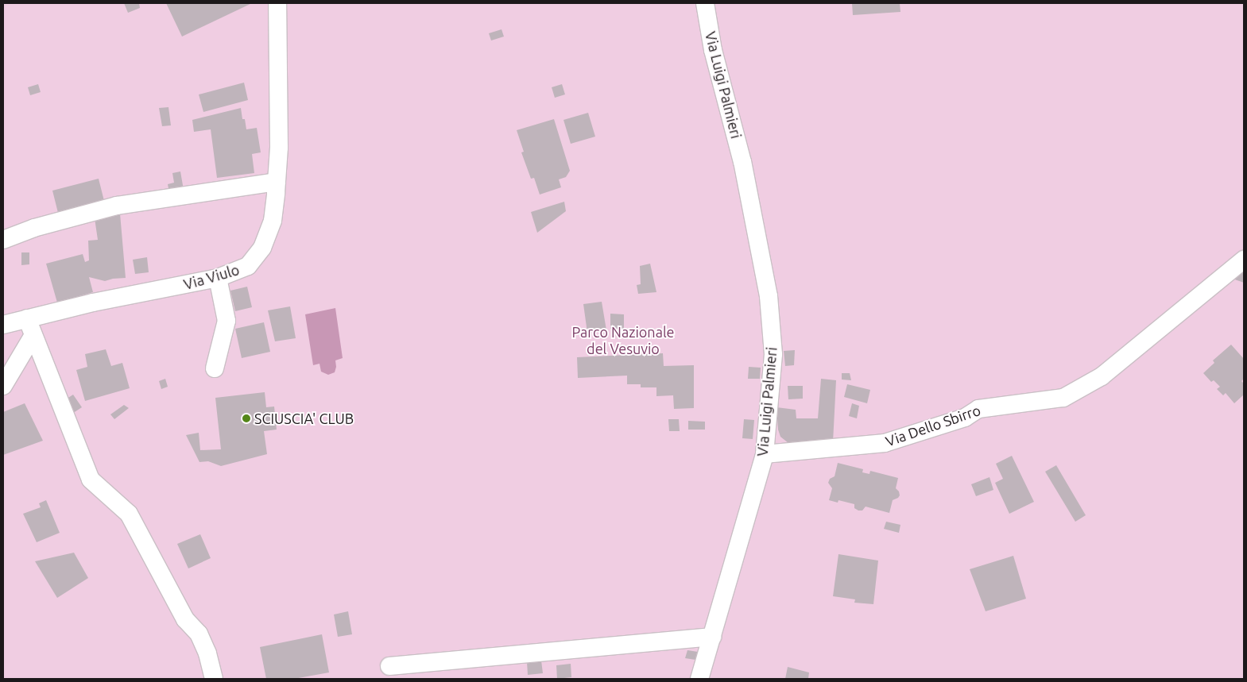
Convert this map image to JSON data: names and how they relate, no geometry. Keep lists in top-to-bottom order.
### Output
{
  "streets": {
    "street": ["Via Luigi Palmieri", "Via Viulo", "Via Dello Sbirro"]
  },
  "crossings": [
    ["Via Luigi Palmieri", "Via Dello Sbirro"]
  ],
  "parks": ["Parco Nazionale del Vesuvio"],
  "places": ["SCIUSCIA' CLUB"]
}
